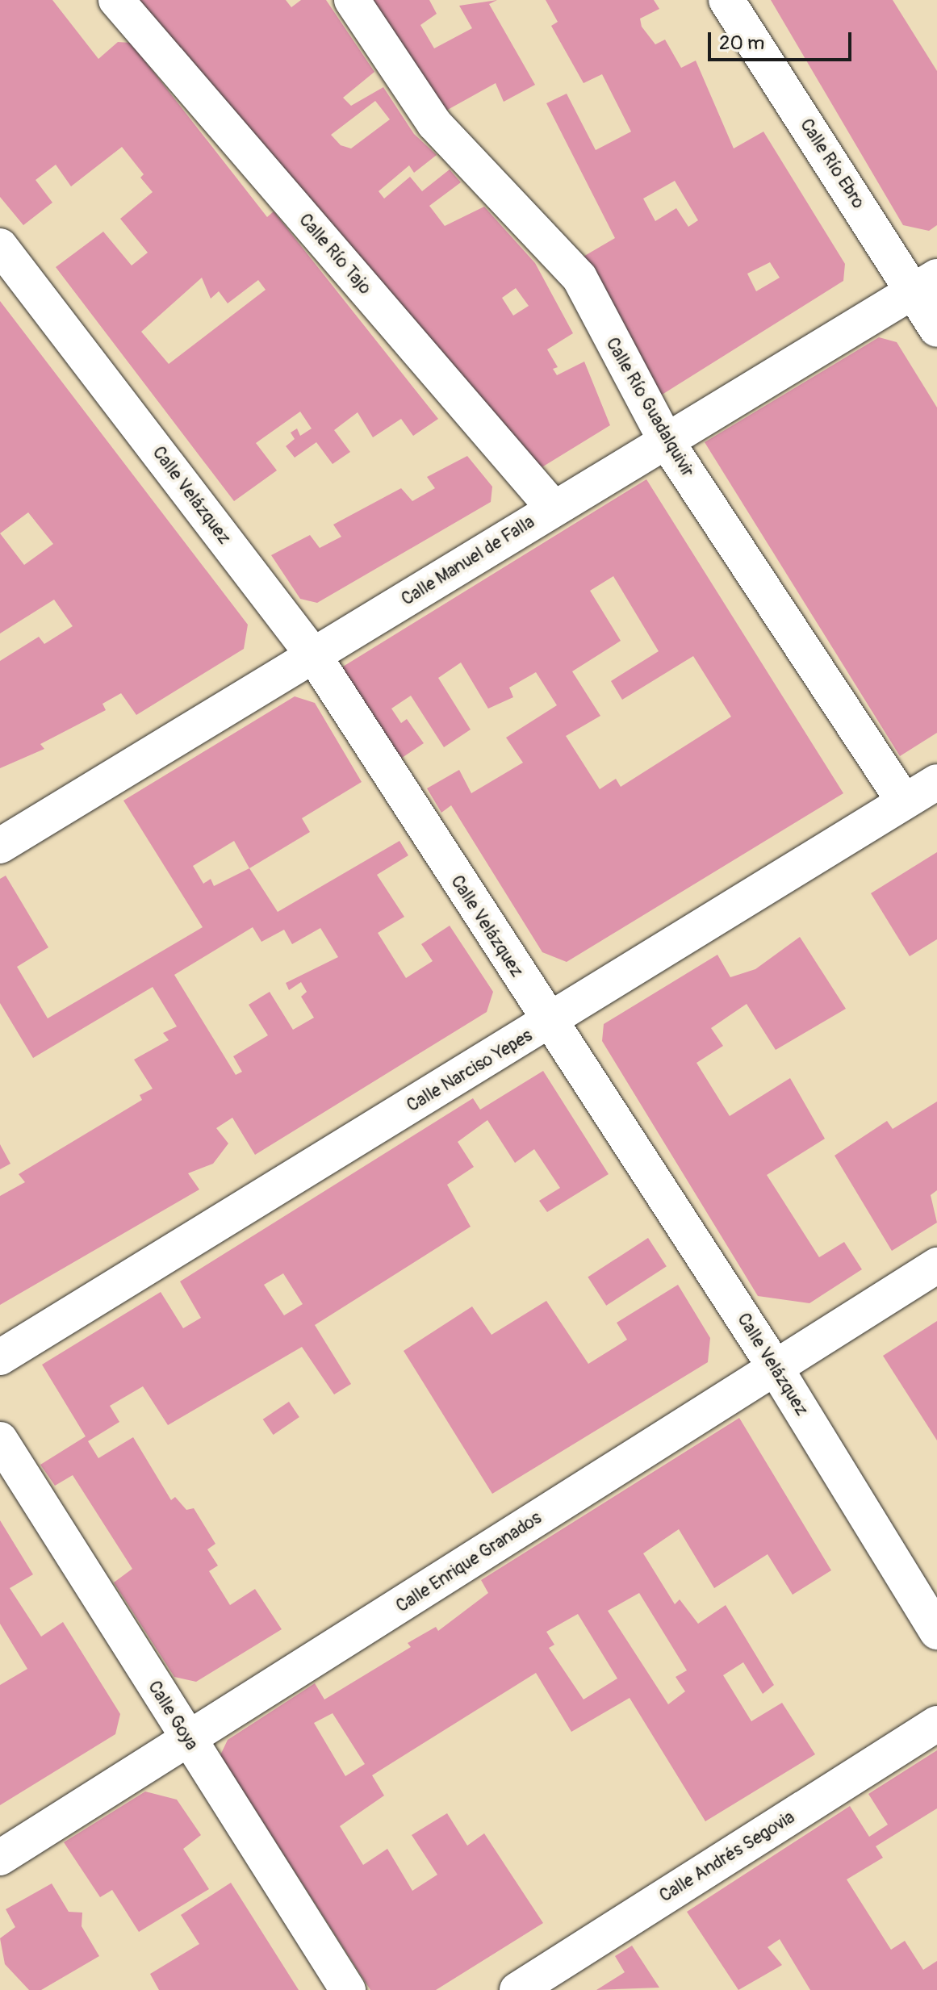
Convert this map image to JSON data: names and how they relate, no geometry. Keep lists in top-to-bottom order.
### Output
{
  "streets": {
    "street": [
      "Calle Río Ebro",
      "Calle Río Tajo",
      "Calle Río Guadalquivir",
      "Calle Velázquez",
      "Calle Manuel de Falla",
      "Calle Narciso Yepes",
      "Calle Enrique Granados",
      "Calle Goya",
      "Calle Andrés Segovia"
    ]
  },
  "crossings": [
    ["Calle Río Ebro", "Calle Manuel de Falla"],
    ["Calle Río Tajo", "Calle Manuel de Falla"],
    ["Calle Río Guadalquivir", "Calle Manuel de Falla"],
    ["Calle Río Guadalquivir", "Calle Narciso Yepes"],
    ["Calle Velázquez", "Calle Manuel de Falla"],
    ["Calle Velázquez", "Calle Narciso Yepes"],
    ["Calle Velázquez", "Calle Enrique Granados"],
    ["Calle Enrique Granados", "Calle Goya"]
  ],
  "scale_bar": "20 m"
}
